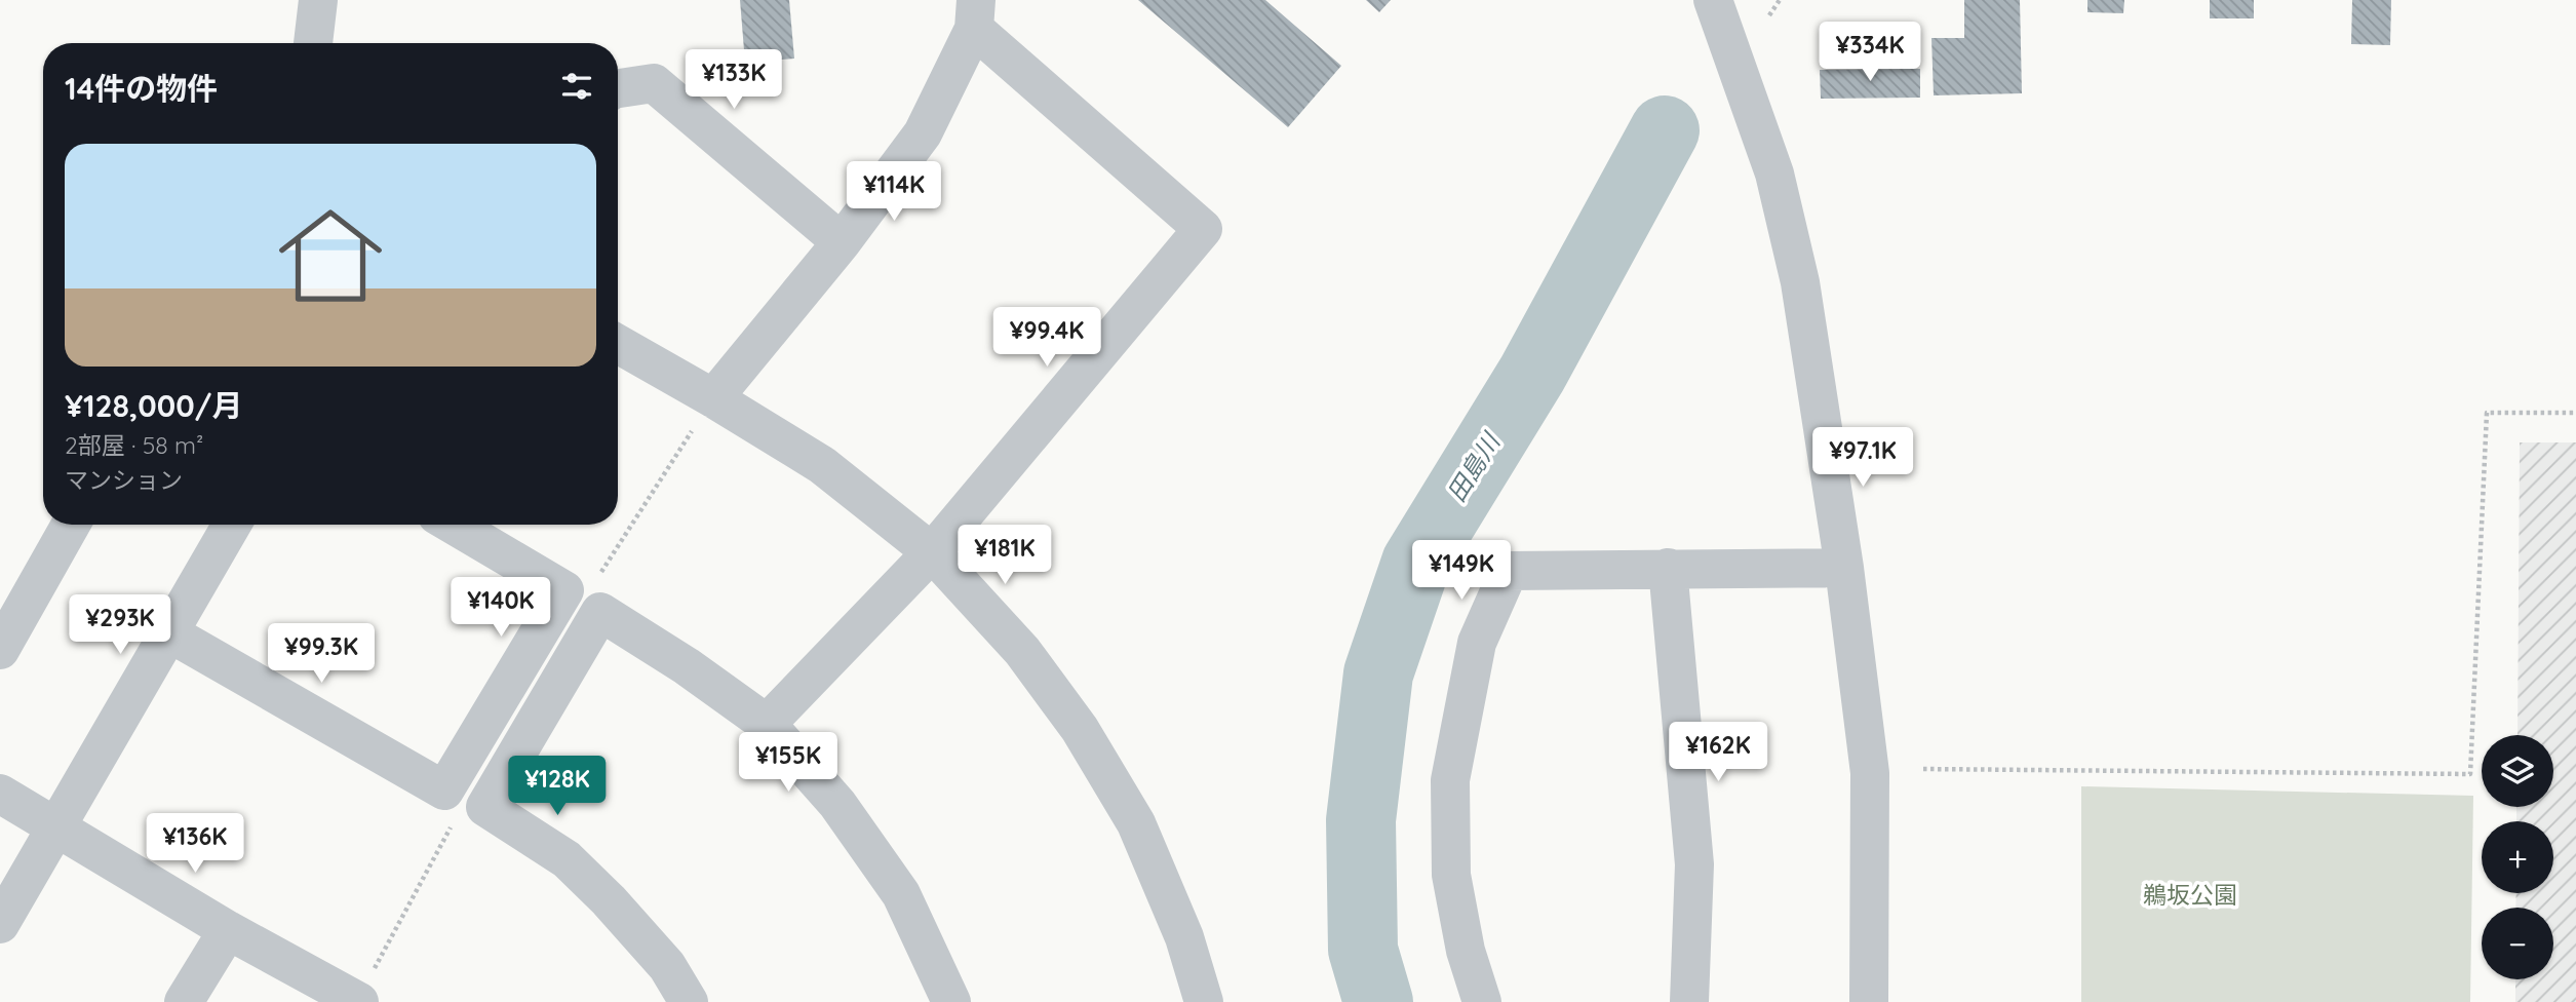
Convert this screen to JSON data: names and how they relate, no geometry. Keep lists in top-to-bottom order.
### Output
{
  "water": ["田島川"],
  "parks": ["鵜坂公園"],
  "page": {
    "price": [
      "¥334K",
      "¥133K",
      "¥114K",
      "¥99.4K",
      "¥97.1K",
      "¥181K",
      "¥149K",
      "¥140K",
      "¥293K",
      "¥99.3K",
      "¥162K",
      "¥155K",
      "¥128K",
      "¥136K"
    ],
    "heading": "14件の物件",
    "list": [
      {
        "name": "¥128,000/月",
        "note": "2部屋 · 58 m² · マンション"
      }
    ],
    "map_buttons": ["+", "−"]
  }
}
